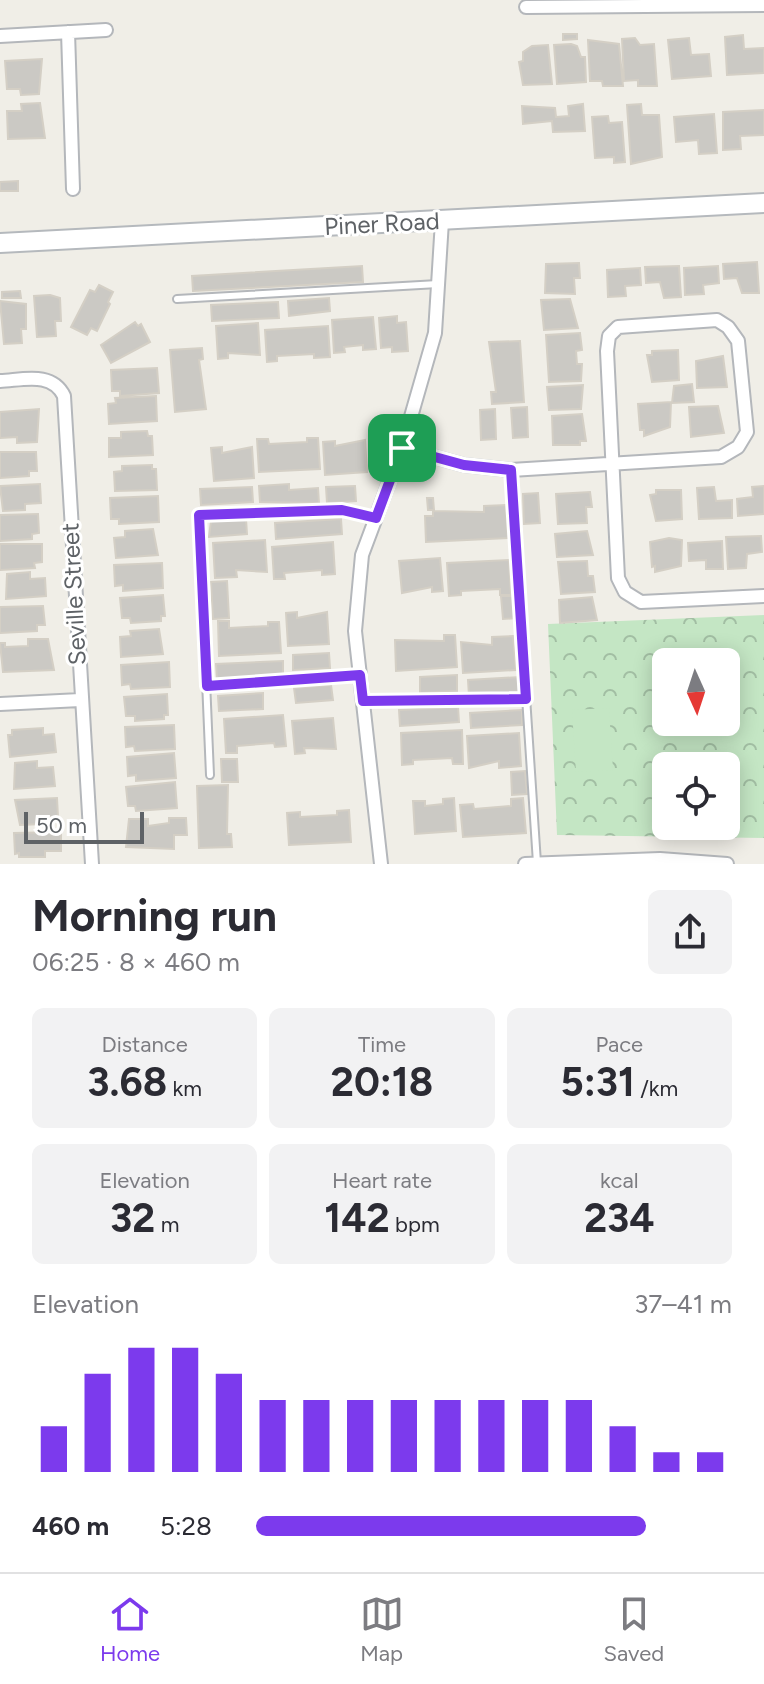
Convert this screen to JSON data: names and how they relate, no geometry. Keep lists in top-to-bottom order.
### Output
{
  "streets": {
    "main road": ["Piner Road"],
    "street": ["Seville Street"]
  },
  "scale_bar": "50 m",
  "north": "bottom",
  "page": {
    "scale": "50 m",
    "heading": ["Morning run", "06:25 · 8 × 460 m"],
    "stats": [
      ["Distance", "3.68 km"],
      ["Time", "20:18"],
      ["Pace", "5:31 /km"],
      ["Elevation", "32 m"],
      ["Heart rate", "142 bpm"],
      ["kcal", "234"]
    ],
    "chart": ["Elevation", "37–41 m"],
    "list": [
      {
        "name": "460 m",
        "note": "5:28"
      }
    ],
    "tabs": ["Home", "Map", "Saved"]
  }
}
